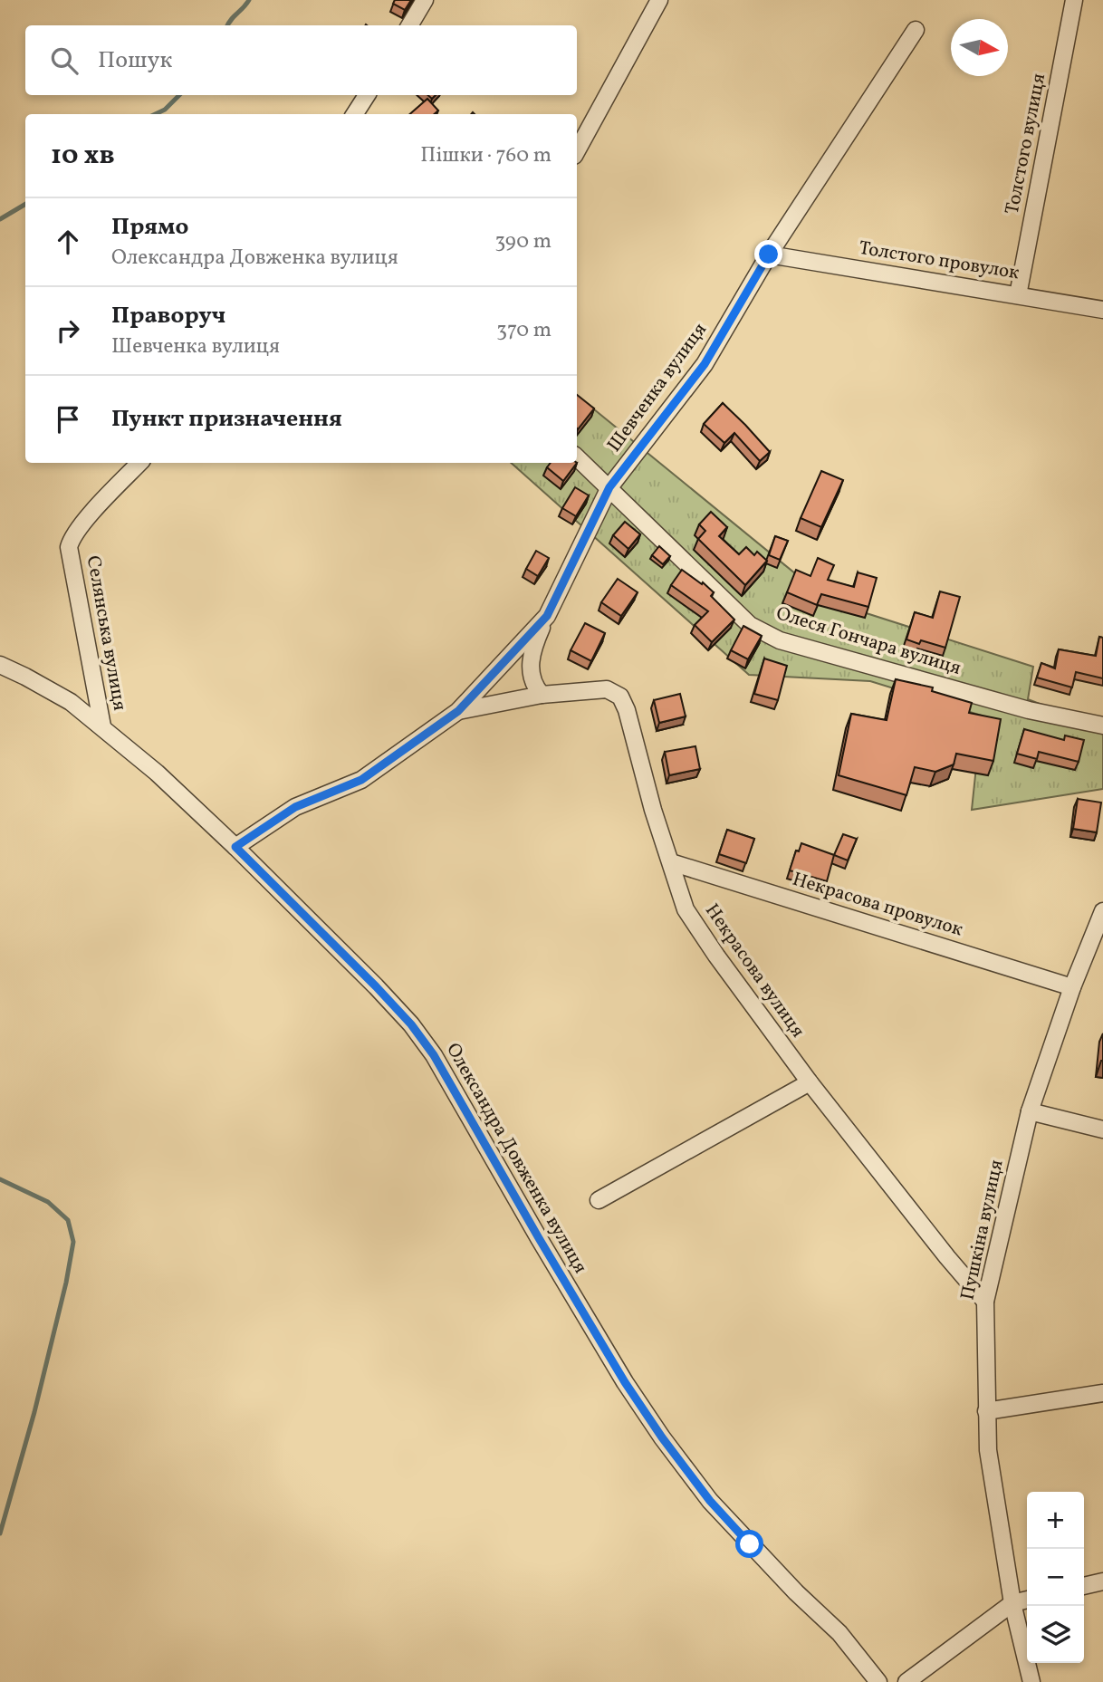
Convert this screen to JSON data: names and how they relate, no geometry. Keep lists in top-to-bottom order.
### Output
{
  "streets": {
    "street": [
      "Толстого вулиця",
      "Толстого провулок",
      "Шевченка вулиця",
      "Селянська вулиця",
      "Олеся Гончара вулиця",
      "Некрасова провулок",
      "Некрасова вулиця",
      "Олександра Довженка вулиця",
      "Пушкіна вулиця"
    ]
  },
  "crossings": [
    ["Толстого вулиця", "Толстого провулок"],
    ["Толстого провулок", "Шевченка вулиця"],
    ["Шевченка вулиця", "Олеся Гончара вулиця"],
    ["Шевченка вулиця", "Некрасова вулиця"],
    ["Шевченка вулиця", "Олександра Довженка вулиця"],
    ["Селянська вулиця", "Олександра Довженка вулиця"],
    ["Некрасова провулок", "Некрасова вулиця"],
    ["Некрасова провулок", "Пушкіна вулиця"],
    ["Некрасова вулиця", "Пушкіна вулиця"]
  ],
  "north": "right",
  "page": {
    "search": "Пошук",
    "heading": ["10 хв", "Пішки · 760 m"],
    "list": [
      ["Прямо", "Олександра Довженка вулиця", "390 m"],
      ["Праворуч", "Шевченка вулиця", "370 m"],
      "Пункт призначення"
    ],
    "map_buttons": ["+", "−"]
  }
}
